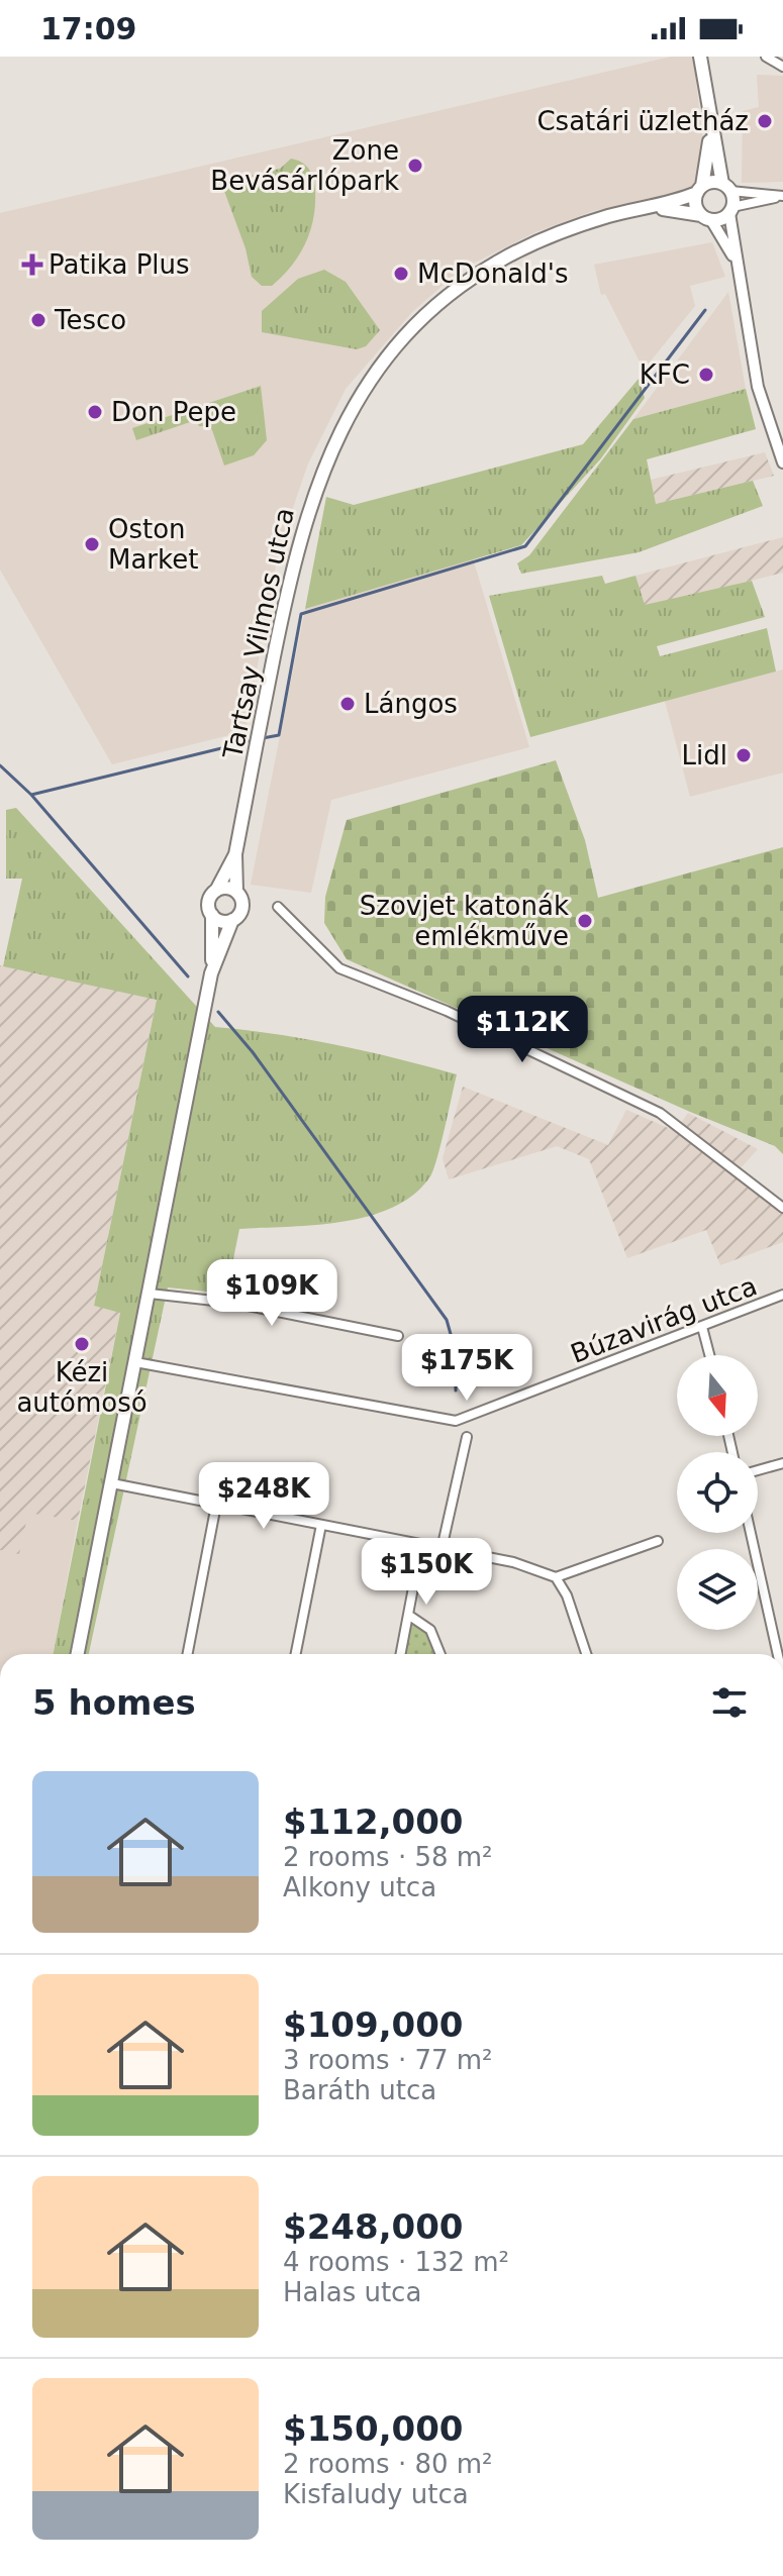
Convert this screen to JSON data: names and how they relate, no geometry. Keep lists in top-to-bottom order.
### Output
{
  "streets": {
    "main road": ["Tartsay Vilmos utca"],
    "street": ["Búzavirág utca"]
  },
  "places": {
    "other": [
      "Csatári üzletház",
      "Zone Bevásárlópark",
      "McDonald's",
      "Tesco",
      "KFC",
      "Don Pepe",
      "Oston Market",
      "Lángos",
      "Lidl",
      "Szovjet katonák emlékműve",
      "Kézi autómosó"
    ],
    "health": ["Patika Plus"]
  },
  "north": "bottom",
  "page": {
    "status": "17:09",
    "price": [
      "$112K",
      "$109K",
      "$175K",
      "$248K",
      "$150K"
    ],
    "heading": "5 homes",
    "list": [
      {
        "name": "$112,000",
        "note": "2 rooms · 58 m² · Alkony utca"
      },
      {
        "name": "$109,000",
        "note": "3 rooms · 77 m² · Baráth utca"
      },
      {
        "name": "$248,000",
        "note": "4 rooms · 132 m² · Halas utca"
      },
      {
        "name": "$150,000",
        "note": "2 rooms · 80 m² · Kisfaludy utca"
      }
    ]
  }
}
